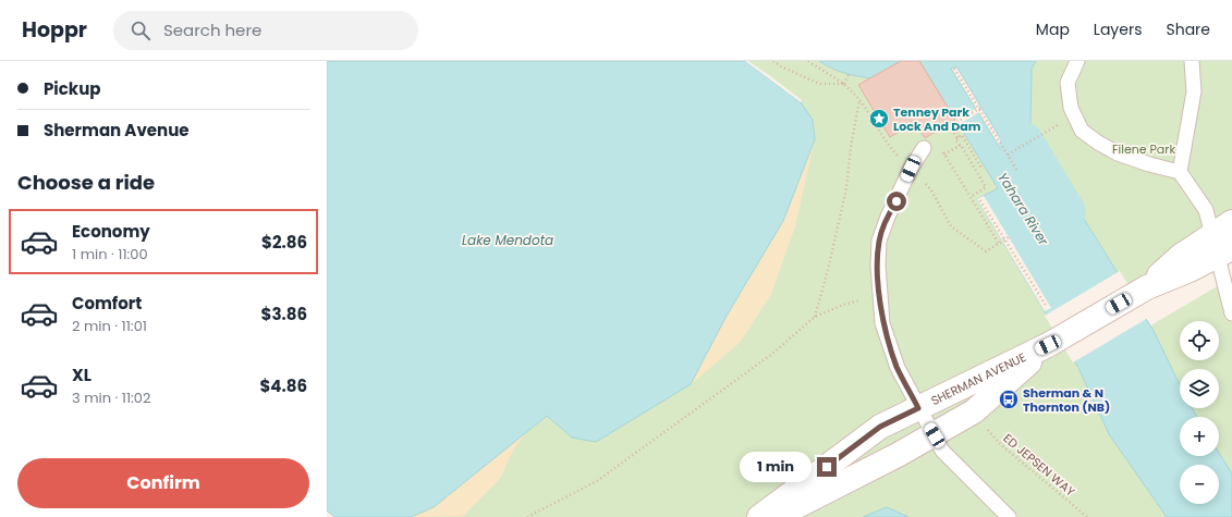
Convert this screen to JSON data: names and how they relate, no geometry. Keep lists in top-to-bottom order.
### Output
{
  "streets": {
    "street": ["SHERMAN AVENUE"],
    "path": ["ED JEPSEN WAY"]
  },
  "water": ["Yahara River", "Lake Mendota"],
  "parks": ["Filene Park"],
  "places": {
    "place": ["Tenney Park Lock And Dam"],
    "bus stop": ["Sherman & N Thornton (NB)"]
  },
  "page": {
    "header": "Hoppr",
    "search": "Search here",
    "nav": ["Map", "Layers", "Share"],
    "banner": ["Pickup", "Sherman Avenue"],
    "heading": "Choose a ride",
    "list": [
      {
        "name": "Economy",
        "note": "1 min · 11:00",
        "value": "$2.86"
      },
      {
        "name": "Comfort",
        "note": "2 min · 11:01",
        "value": "$3.86"
      },
      {
        "name": "XL",
        "note": "3 min · 11:02",
        "value": "$4.86"
      }
    ],
    "map_buttons": ["+", "−"],
    "buttons": "Confirm",
    "bubble": "1 min"
  }
}
